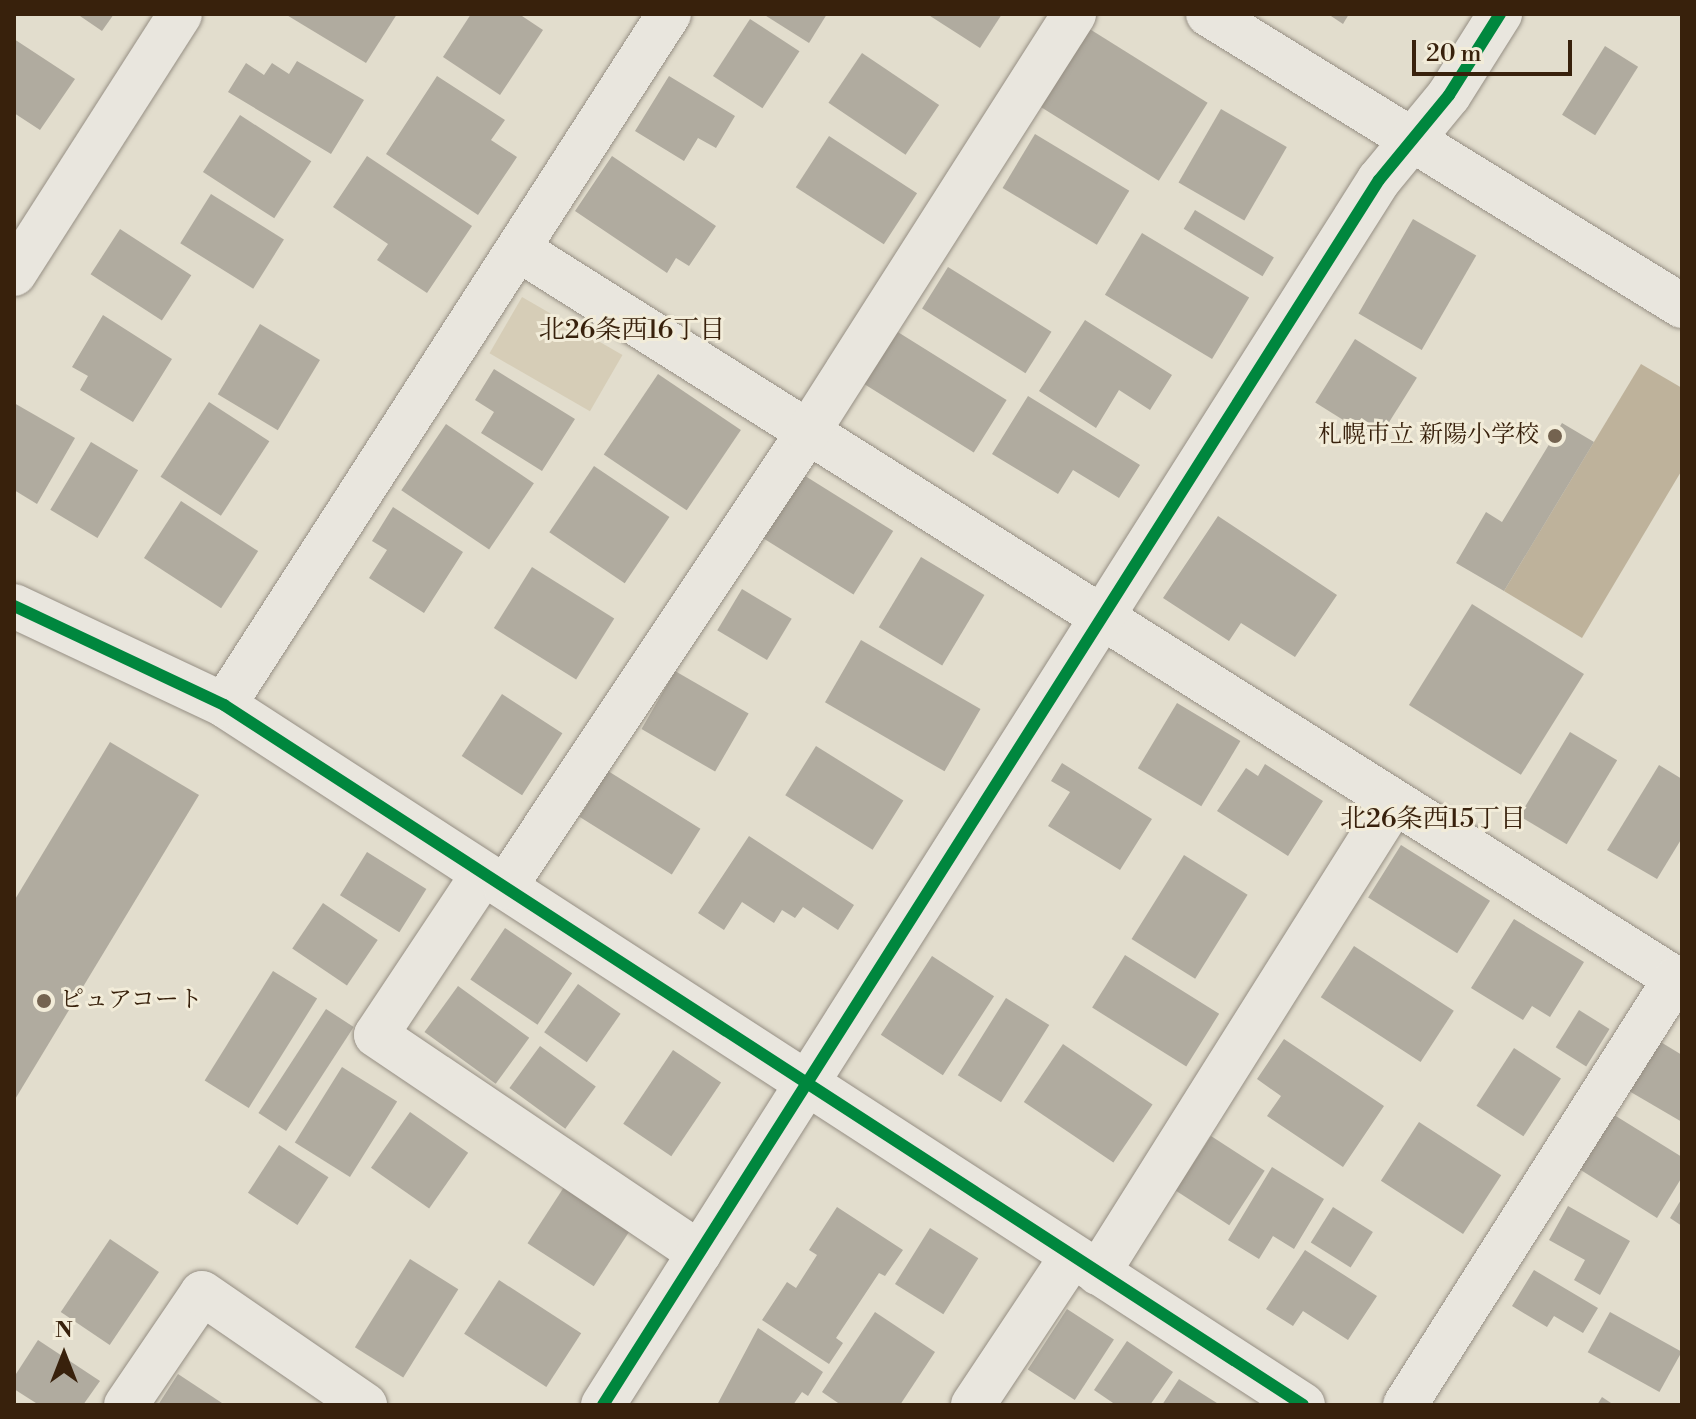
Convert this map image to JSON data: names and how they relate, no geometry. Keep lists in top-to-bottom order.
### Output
{
  "districts": ["北26条西16丁目", "北26条西15丁目"],
  "places": ["札幌市立 新陽小学校", "ピュアコート"],
  "scale_bar": "20 m",
  "north": "top"
}
